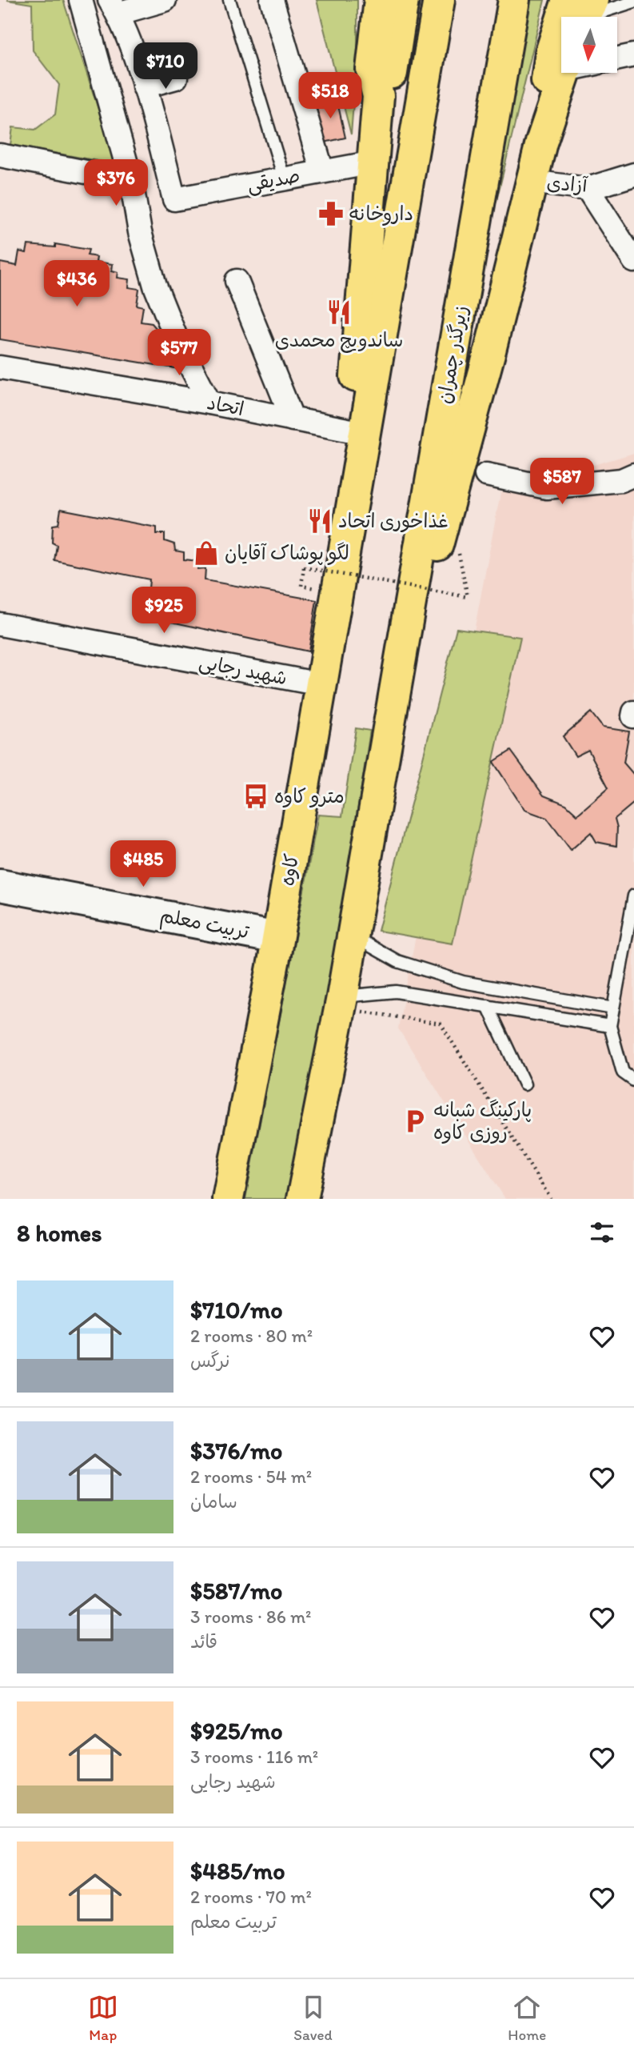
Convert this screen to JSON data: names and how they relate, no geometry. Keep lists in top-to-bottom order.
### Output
{
  "streets": {
    "main road": ["زیرگذر چمران", "کاوه"],
    "street": [
      "صدیقی",
      "آزادی",
      "اتحاد",
      "شهید رجایی",
      "تربیت معلم"
    ]
  },
  "crossings": [
    ["شهید رجایی", "کاوه"],
    ["کاوه", "تربیت معلم"]
  ],
  "places": {
    "pharmacy": ["داروخانه"],
    "restaurant": ["ساندویچ محمدی", "غذاخوری اتحاد"],
    "shop": ["لگو پوشاک آقایان"],
    "bus stop": ["مترو کاوه"],
    "parking": ["پارکینگ شبانه روزی کاوه"]
  },
  "north": "bottom",
  "page": {
    "price": [
      "$710",
      "$518",
      "$376",
      "$436",
      "$577",
      "$587",
      "$925",
      "$485"
    ],
    "heading": "8 homes",
    "list": [
      {
        "name": "$710/mo",
        "note": "2 rooms · 80 m² · نرگس"
      },
      {
        "name": "$376/mo",
        "note": "2 rooms · 54 m² · سامان"
      },
      {
        "name": "$587/mo",
        "note": "3 rooms · 86 m² · قائد"
      },
      {
        "name": "$925/mo",
        "note": "3 rooms · 116 m² · شهید رجایی"
      },
      {
        "name": "$485/mo",
        "note": "2 rooms · 70 m² · تربیت معلم"
      }
    ],
    "tabs": ["Map", "Saved", "Home"]
  }
}
